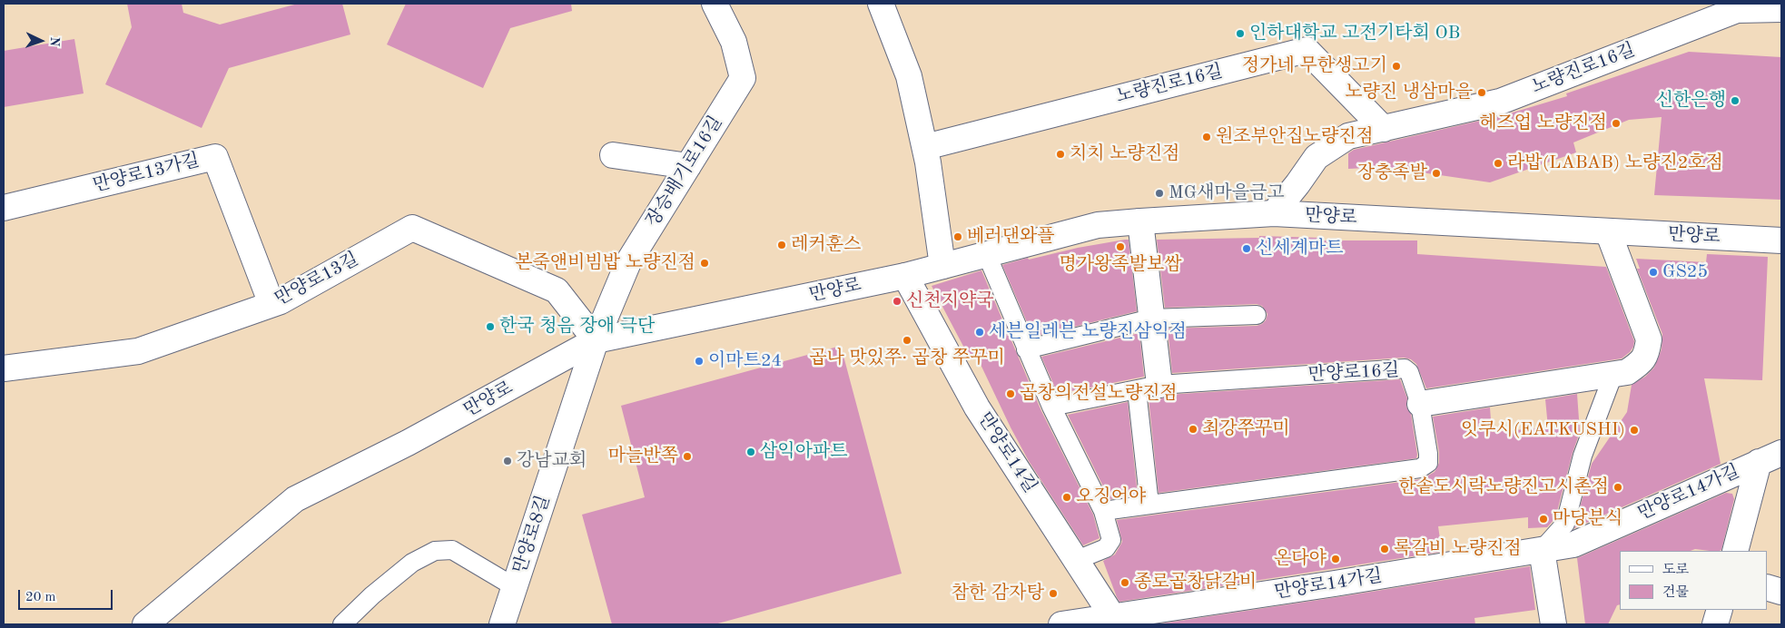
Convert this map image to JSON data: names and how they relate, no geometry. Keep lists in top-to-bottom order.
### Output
{
  "streets": {
    "street": [
      "노량진로16길",
      "장승배기로16길",
      "만양로13가길",
      "만양로",
      "만양로13길",
      "만양로14길",
      "만양로14가길",
      "만양로8길"
    ],
    "lane": ["만양로16길"]
  },
  "crossings": [
    ["노량진로16길", "만양로"],
    ["장승배기로16길", "만양로"],
    ["장승배기로16길", "만양로13길"],
    ["장승배기로16길", "만양로8길"],
    ["만양로13가길", "만양로13길"],
    ["만양로", "만양로13길"],
    ["만양로", "만양로14길"],
    ["만양로", "만양로8길"],
    ["만양로13길", "만양로8길"],
    ["만양로14길", "만양로14가길"]
  ],
  "places": [
    "인하대학교 고전기타회 OB",
    "정가네 무한생고기",
    "노량진 냉삼마을",
    "신한은행",
    "헤즈업 노량진점",
    "원조부안집노량진점",
    "치치 노량진점",
    "라밥(LABAB) 노량진2호점",
    "장충족발",
    "MG새마을금고",
    "베러댄와플",
    "레커훈스",
    "명가왕족발보쌈",
    "신세계마트",
    "본죽앤비빔밥 노량진점",
    "GS25",
    "신천지약국",
    "한국 청음 장애 극단",
    "세븐일레븐 노량진삼익점",
    "곱나 맛있쭈· 곱창 쭈꾸미",
    "이마트24",
    "곱창의전설노량진점",
    "최강쭈꾸미",
    "잇쿠시(EATKUSHI)",
    "삼익아파트",
    "마늘반쪽",
    "강남교회",
    "한솥도시락노량진고시촌점",
    "오징어야",
    "마당분식",
    "록갈비 노량진점",
    "온다야",
    "종로곱창닭갈비",
    "참한 감자탕"
  ],
  "legend": ["도로", "건물"],
  "scale_bar": "20 m",
  "north": "right"
}
